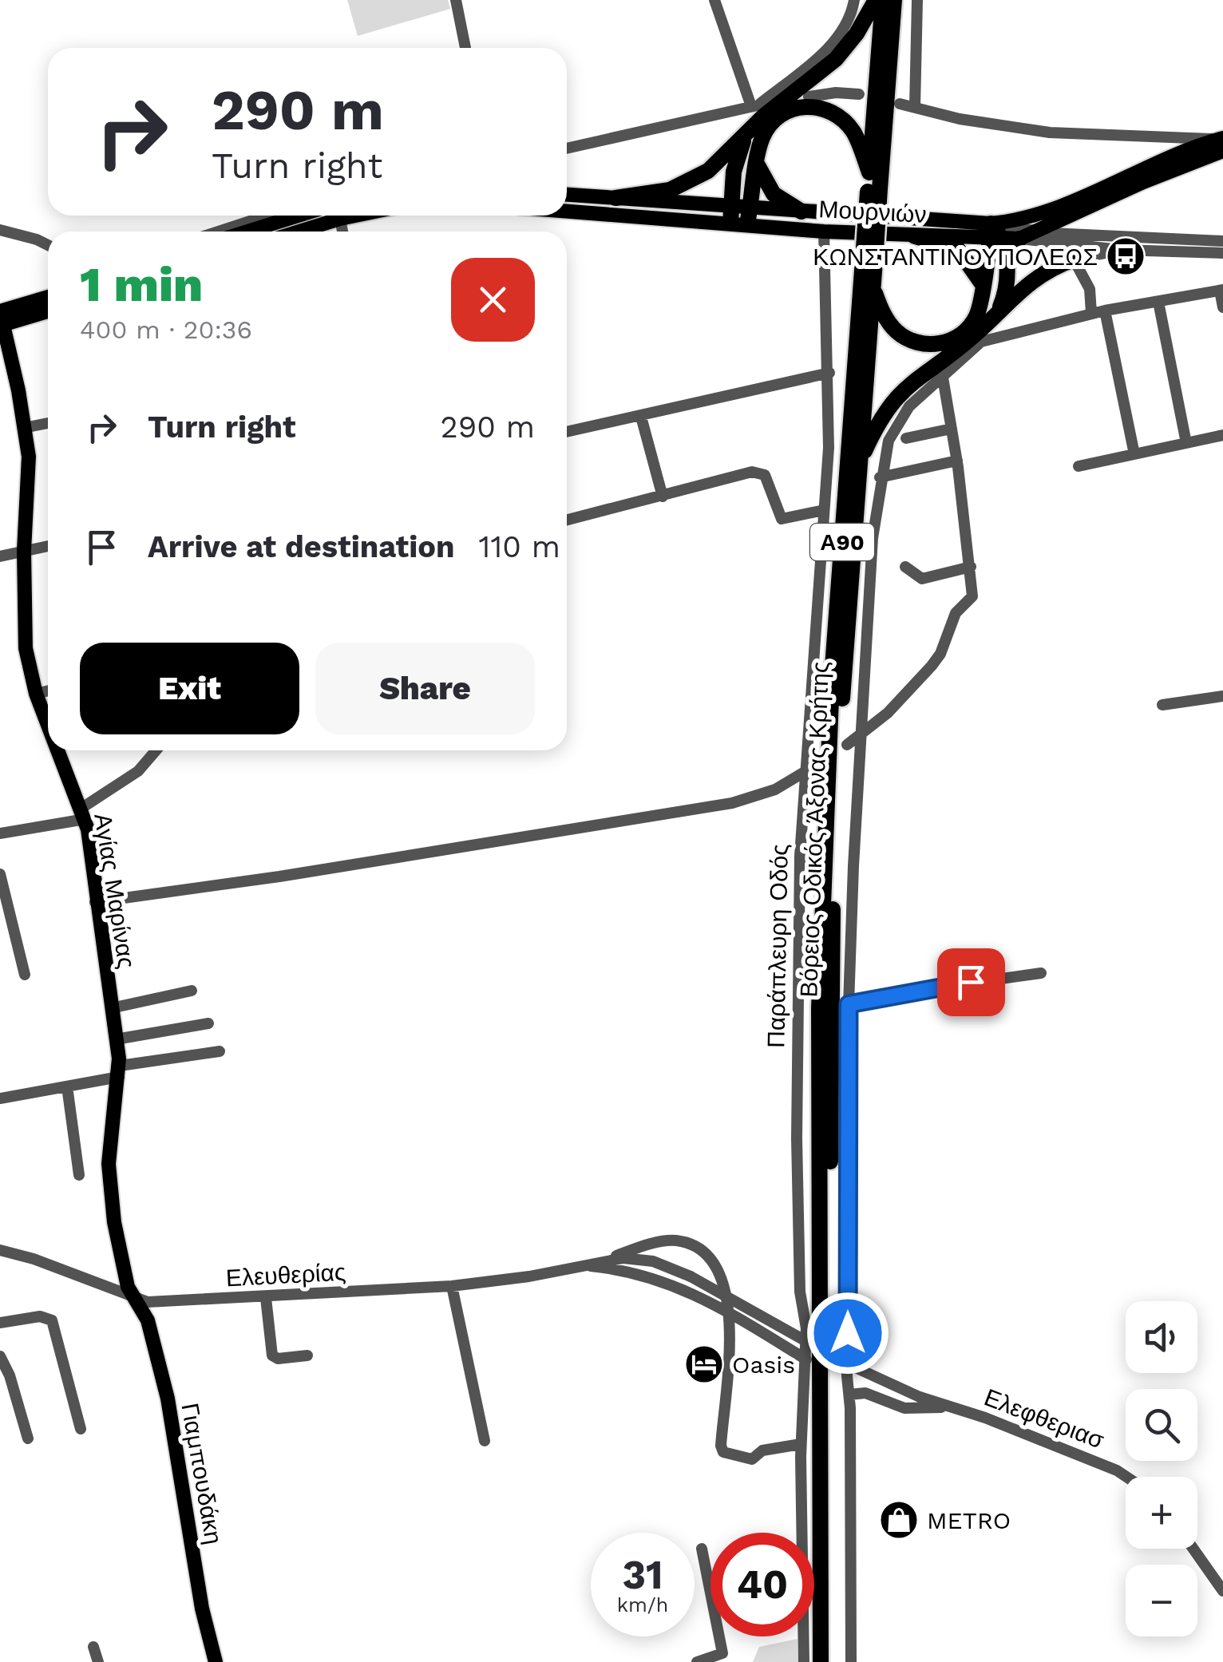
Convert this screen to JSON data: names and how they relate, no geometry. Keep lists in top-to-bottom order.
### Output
{
  "streets": {
    "highway": ["Α90", "Βόρειος Οδικός Άξονας Κρήτης"],
    "main road": ["Μουρνιών", "Αγίας Μαρίνας", "Γιαμπουδάκη"],
    "street": ["Παράπλευρη Οδός", "Ελευθερίας", "Ελεφθεριασ"]
  },
  "crossings": [
    ["Μουρνιών", "Παράπλευρη Οδός"],
    ["Αγίας Μαρίνας", "Ελευθερίας"],
    ["Αγίας Μαρίνας", "Γιαμπουδάκη"],
    ["Ελευθερίας", "Ελεφθεριασ"],
    ["Ελευθερίας", "Γιαμπουδάκη"]
  ],
  "places": {
    "bus stop": ["ΚΩΝΣΤΑΝΤΙΝΟΥΠΟΛΕΩΣ"],
    "hotel": ["Oasis"],
    "shop": ["METRO"]
  },
  "page": {
    "turn": ["290 m", "Turn right"],
    "heading": ["1 min", "400 m · 20:36"],
    "list": [
      {
        "name": "Turn right",
        "value": "290 m"
      },
      {
        "name": "Arrive at destination",
        "value": "110 m"
      }
    ],
    "buttons": ["Exit", "Share"],
    "map_buttons": ["+", "−"],
    "speed": "31 km/h",
    "limit": "40"
  }
}
